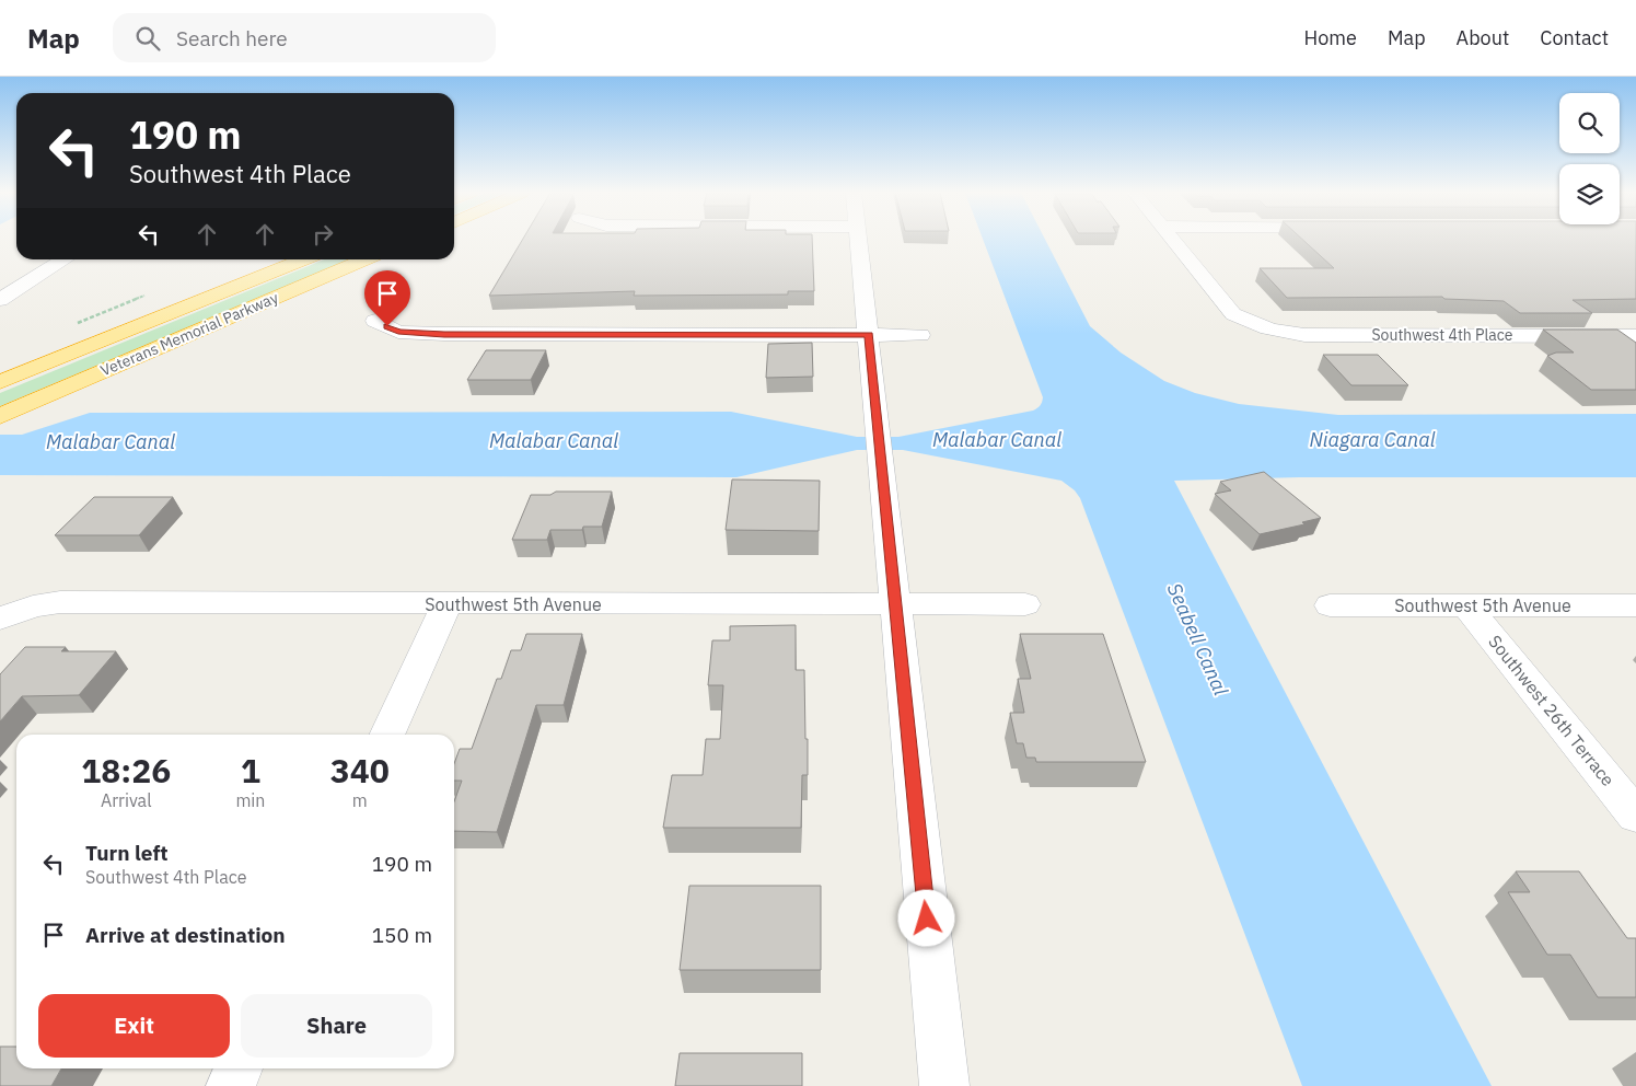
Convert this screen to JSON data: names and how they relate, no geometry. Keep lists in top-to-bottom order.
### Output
{
  "streets": {
    "highway": ["Veterans Memorial Parkway"],
    "street": ["Southwest 4th Place", "Southwest 5th Avenue", "Southwest 26th Terrace"]
  },
  "crossings": [
    ["Southwest 5th Avenue", "Southwest 26th Terrace"]
  ],
  "water": ["Malabar Canal", "Niagara Canal", "Seabell Canal"],
  "page": {
    "header": "Map",
    "search": "Search here",
    "nav": [
      "Home",
      "Map",
      "About",
      "Contact"
    ],
    "turn": ["190 m", "Southwest 4th Place"],
    "eta": [
      "18:26",
      "Arrival",
      "1",
      "min",
      "340",
      "m"
    ],
    "list": [
      {
        "name": "Turn left",
        "note": "Southwest 4th Place",
        "value": "190 m"
      },
      {
        "name": "Arrive at destination",
        "value": "150 m"
      }
    ],
    "buttons": ["Exit", "Share"]
  }
}
